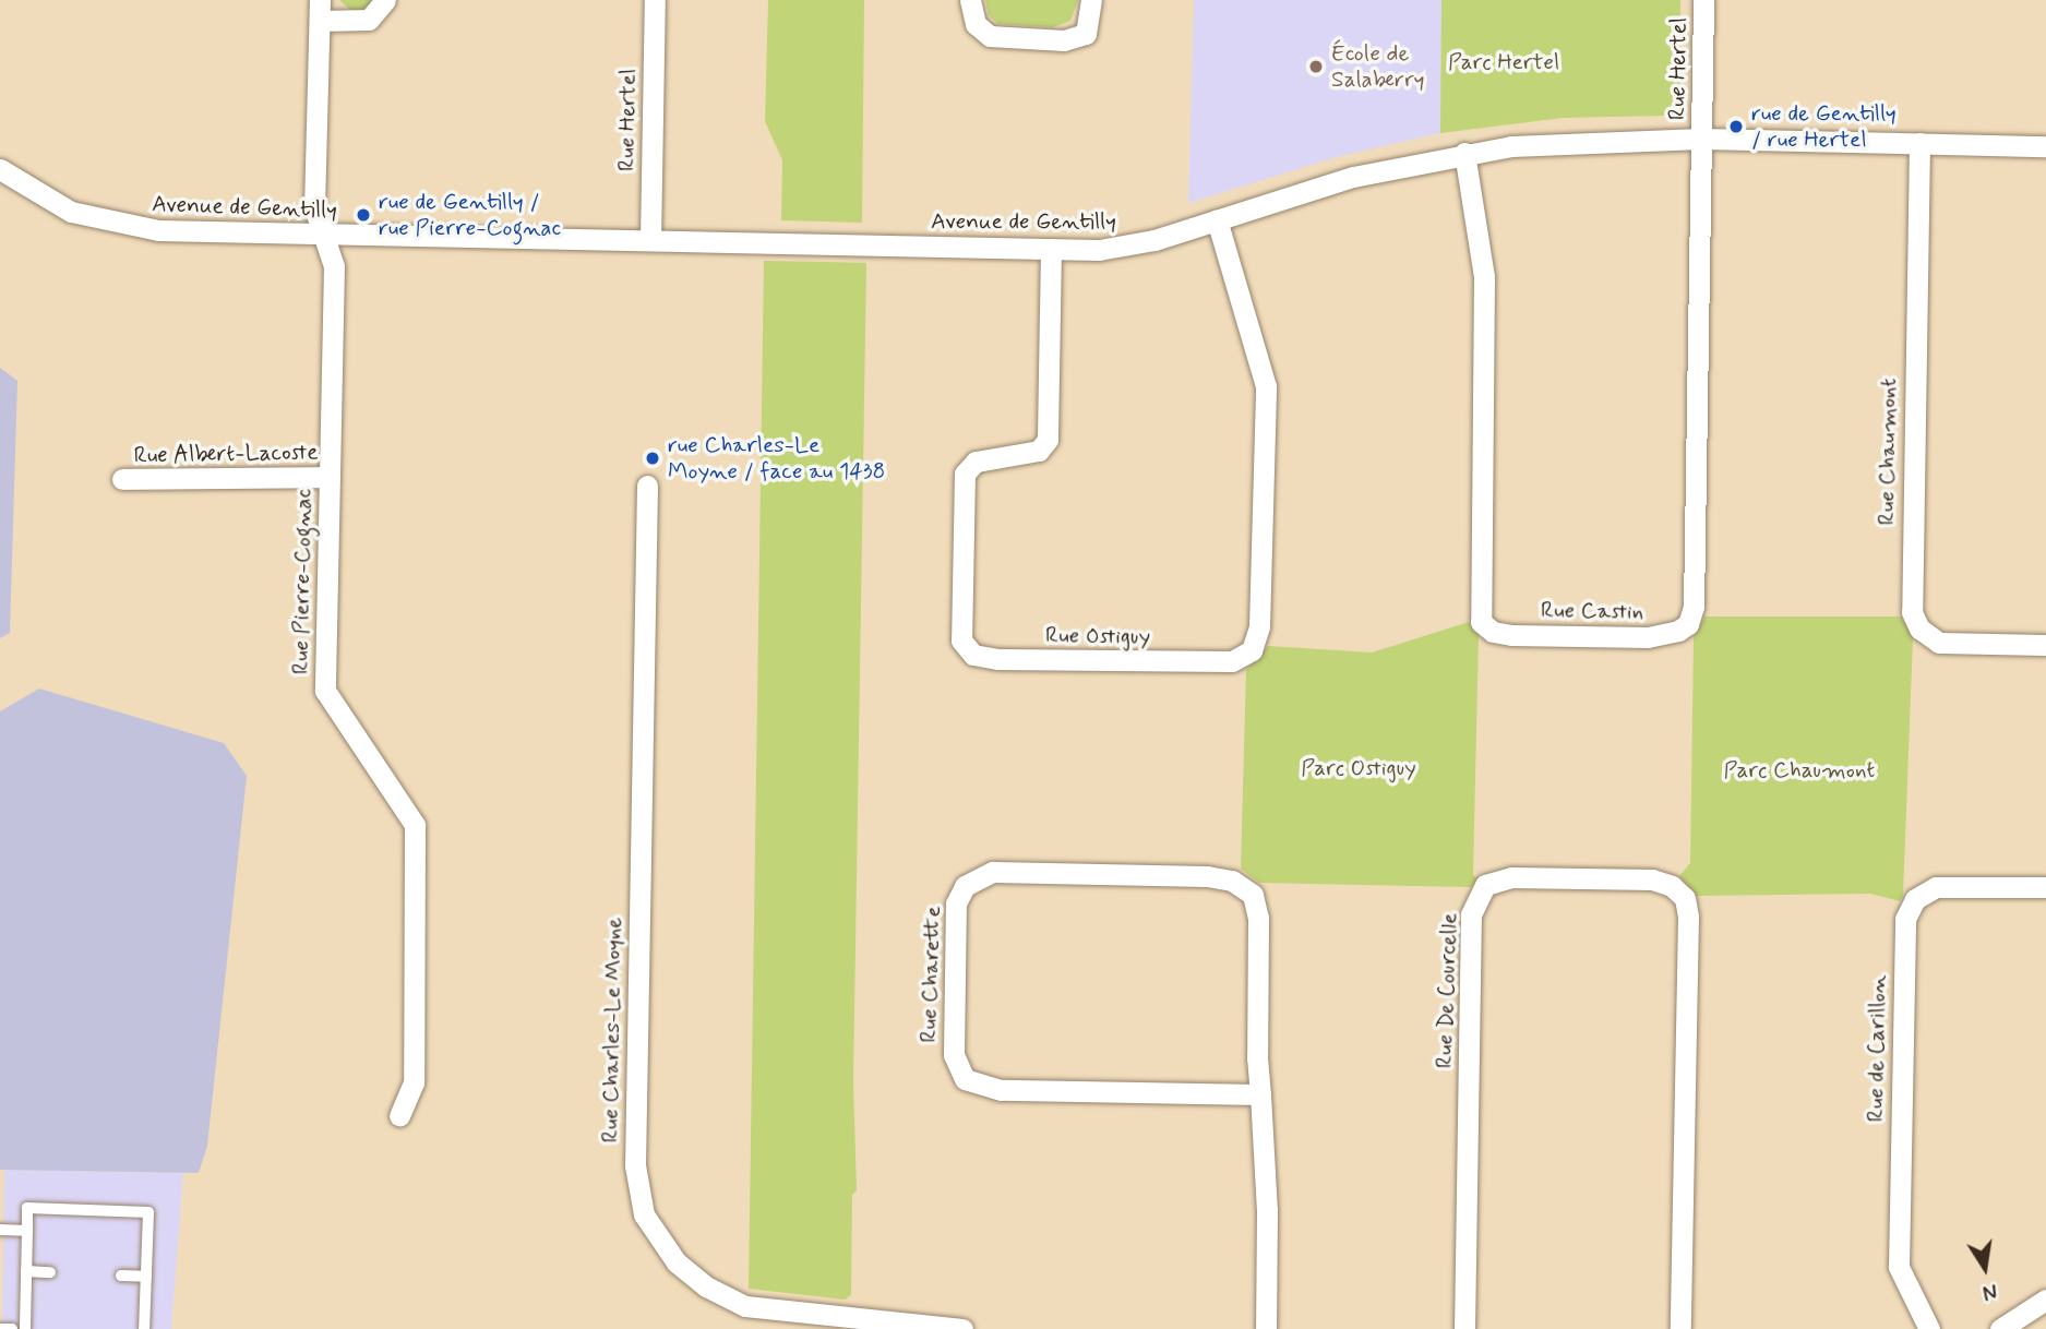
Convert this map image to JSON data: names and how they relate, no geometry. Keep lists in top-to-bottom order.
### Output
{
  "streets": {
    "street": [
      "Rue Hertel",
      "Avenue de Gentilly",
      "Rue Chaumont",
      "Rue Albert-Lacoste",
      "Rue Pierre-Cognac",
      "Rue Castin",
      "Rue Ostiguy",
      "Rue Charette",
      "Rue De Courcelle",
      "Rue Charles-Le Moyne",
      "Rue de Carillon"
    ]
  },
  "crossings": [
    ["Rue Hertel", "Avenue de Gentilly"],
    ["Rue Hertel", "Rue Castin"],
    ["Avenue de Gentilly", "Rue Chaumont"],
    ["Avenue de Gentilly", "Rue Pierre-Cognac"],
    ["Avenue de Gentilly", "Rue Castin"],
    ["Avenue de Gentilly", "Rue Ostiguy"],
    ["Rue Albert-Lacoste", "Rue Pierre-Cognac"]
  ],
  "parks": ["Parc Hertel", "Parc Ostiguy", "Parc Chaumont"],
  "places": [
    "École de Salaberry",
    "rue de Gentilly / rue Hertel",
    "rue de Gentilly / rue Pierre-Cognac",
    "rue Charles-Le Moyne / face au 1438"
  ],
  "north": "bottom"
}
